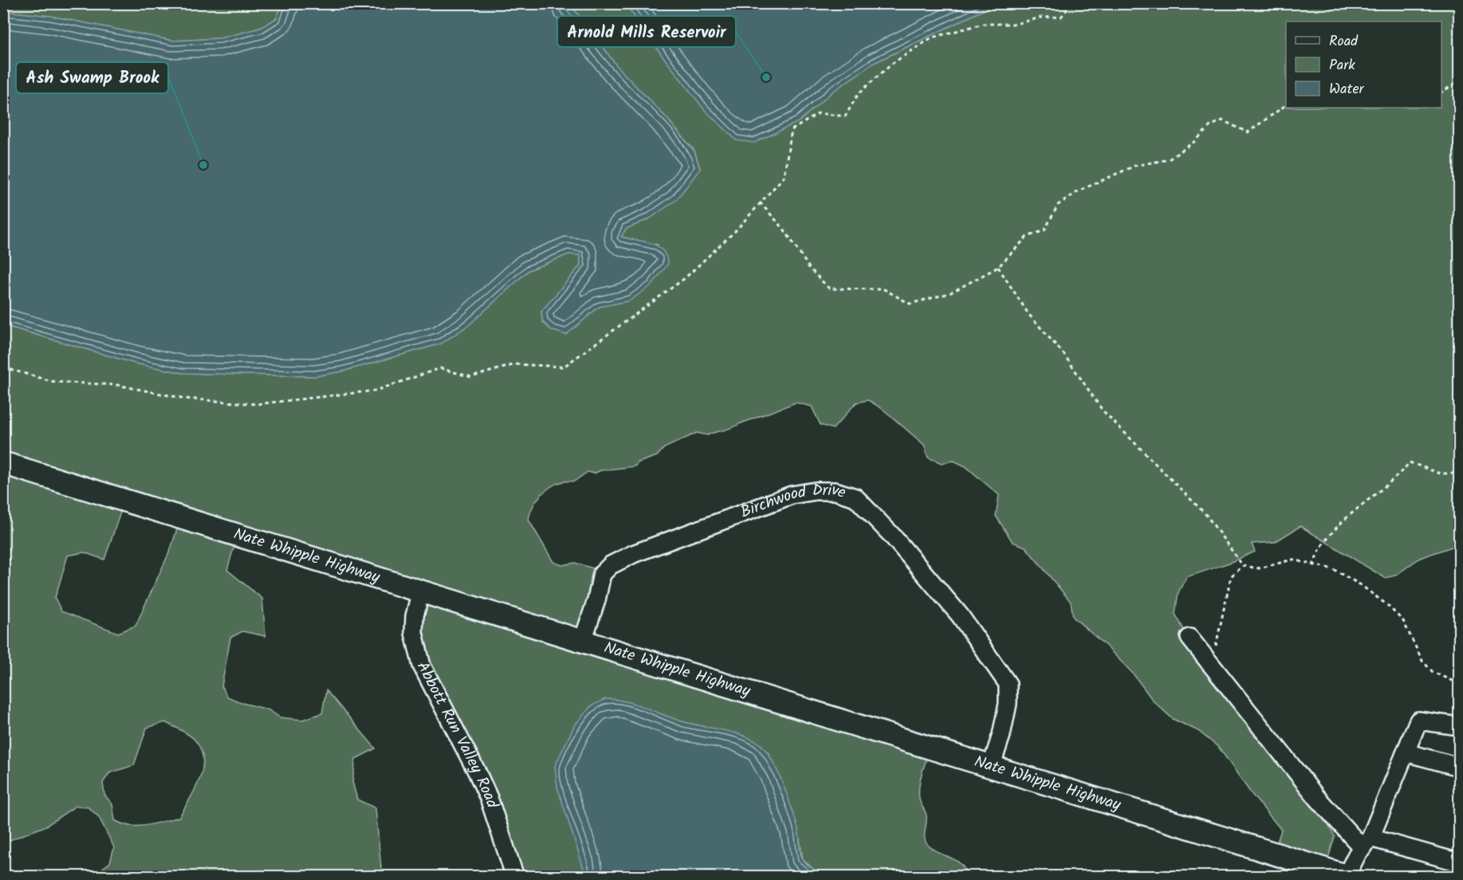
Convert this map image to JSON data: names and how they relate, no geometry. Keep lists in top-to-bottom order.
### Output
{
  "streets": {
    "main road": ["Nate Whipple Highway"],
    "street": ["Birchwood Drive", "Abbott Run Valley Road"]
  },
  "crossings": [
    ["Birchwood Drive", "Nate Whipple Highway"],
    ["Nate Whipple Highway", "Abbott Run Valley Road"]
  ],
  "places": ["Arnold Mills Reservoir", "Ash Swamp Brook"],
  "legend": ["Road", "Park", "Water"]
}
